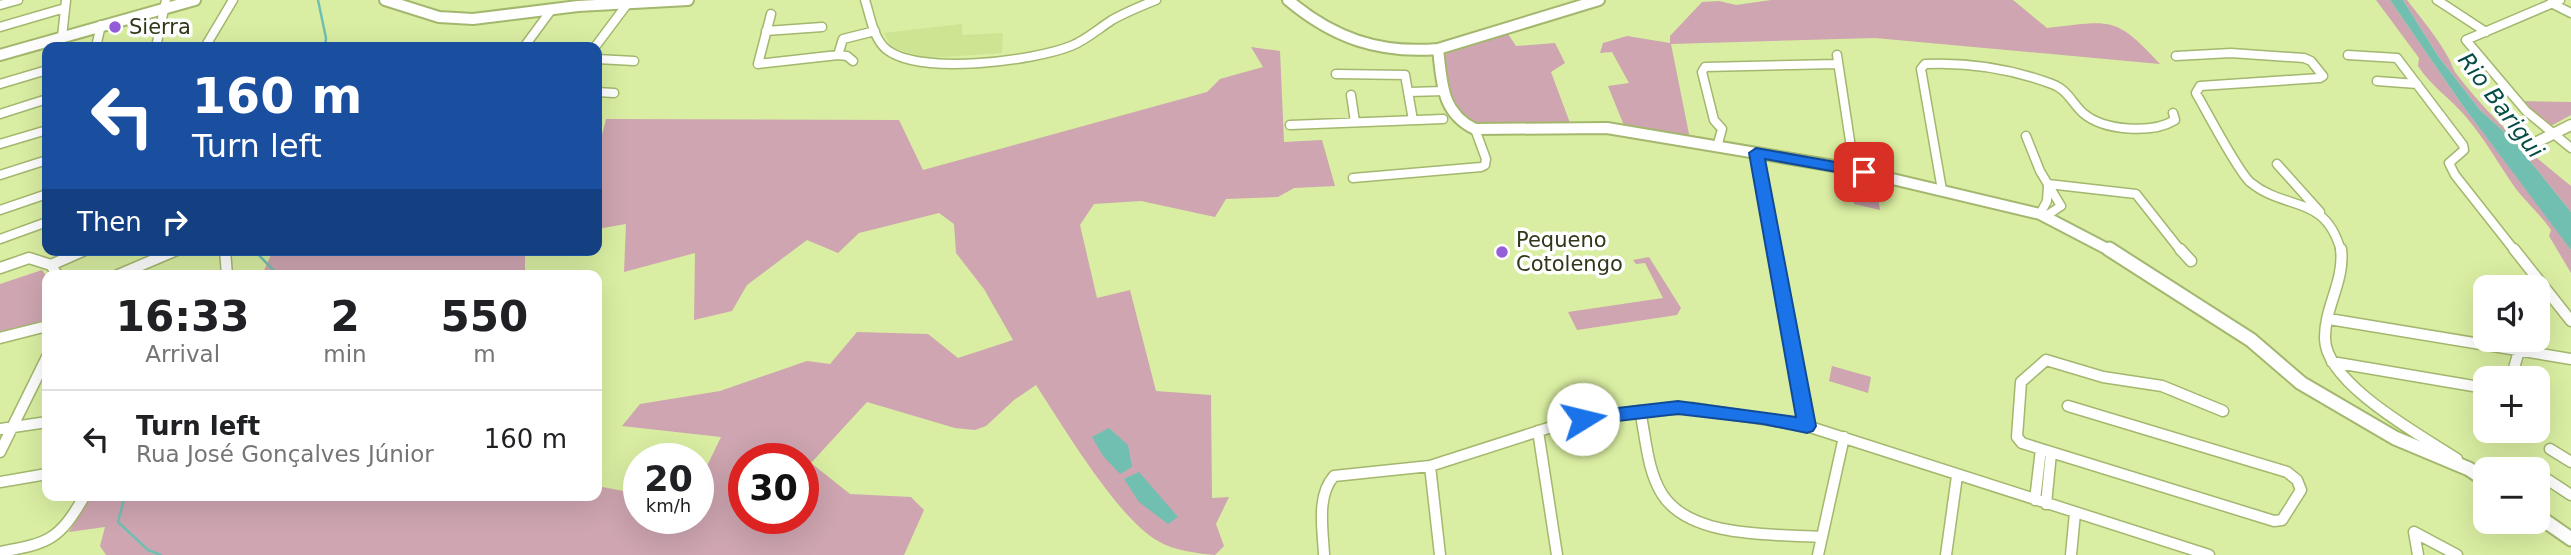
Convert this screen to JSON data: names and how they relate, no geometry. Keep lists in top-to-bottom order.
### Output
{
  "water": ["Rio Barigui"],
  "places": ["Sierra", "Pequeno Cotolengo"],
  "page": {
    "turn": ["160 m", "Turn left"],
    "then": "Then",
    "eta": [
      "16:33",
      "Arrival",
      "2",
      "min",
      "550",
      "m"
    ],
    "map_buttons": ["+", "−"],
    "list": [
      {
        "name": "Turn left",
        "note": "Rua José Gonçalves Júnior",
        "value": "160 m"
      }
    ],
    "speed": "20 km/h",
    "limit": "30"
  }
}
